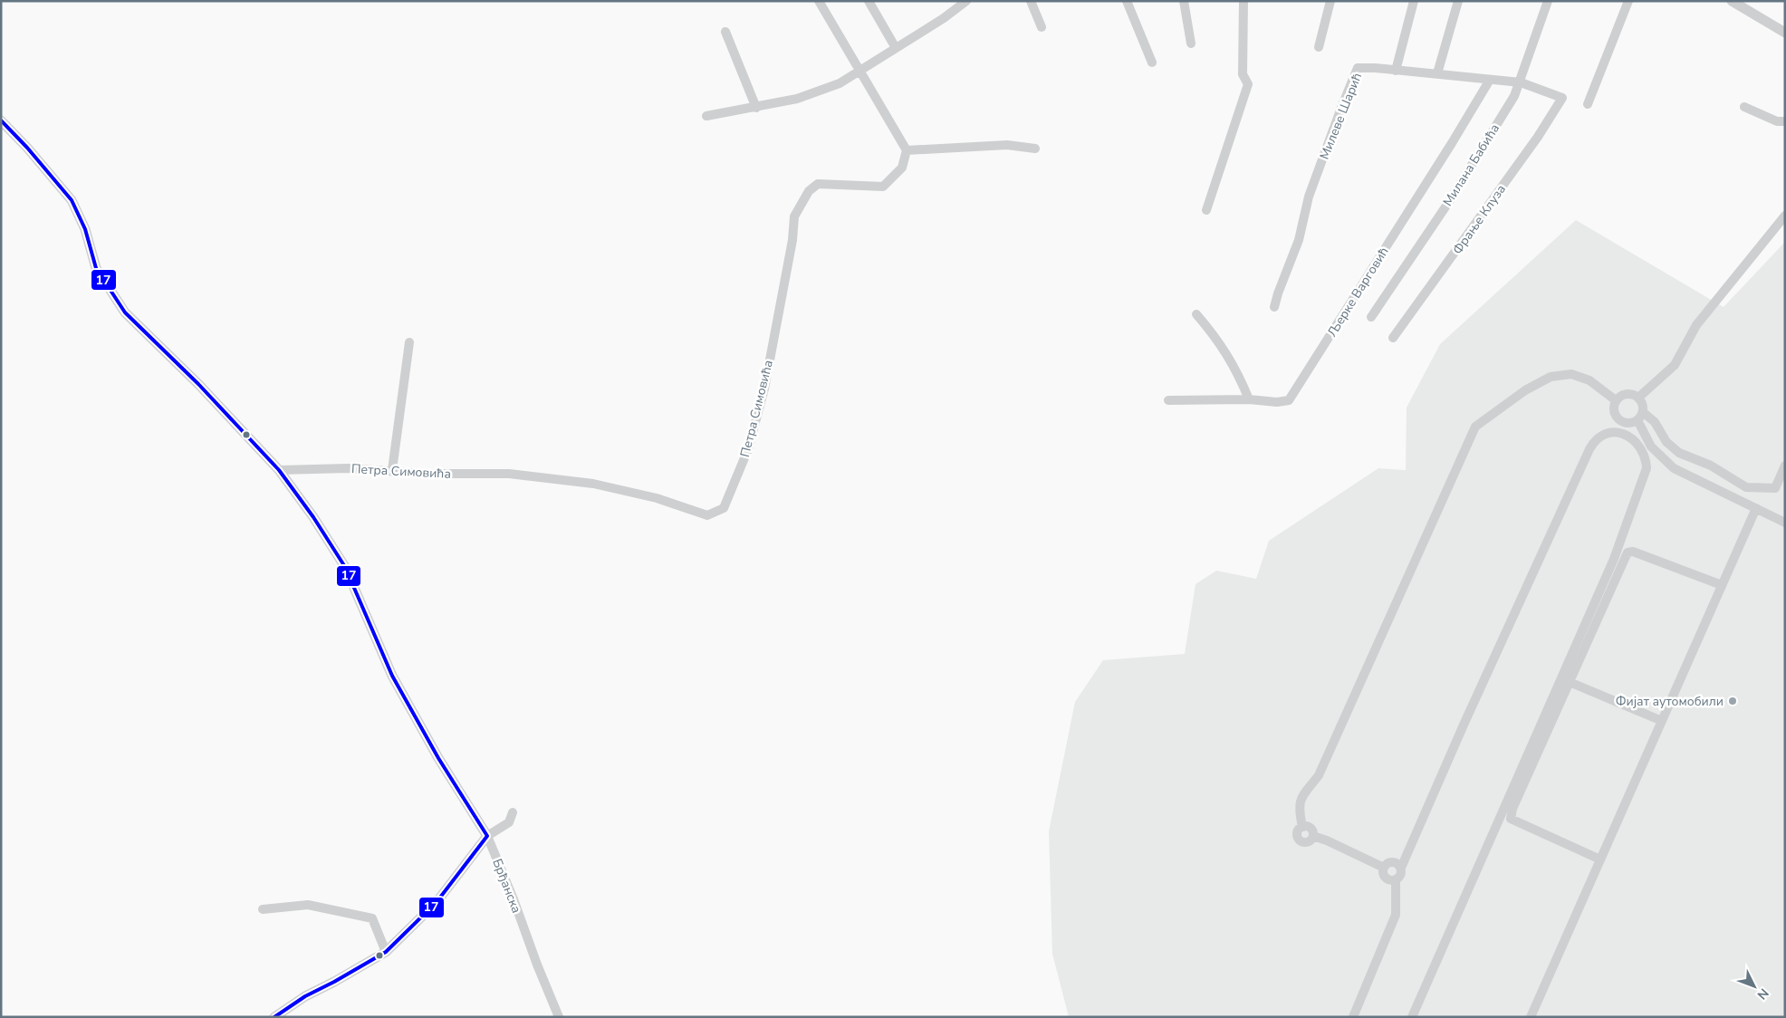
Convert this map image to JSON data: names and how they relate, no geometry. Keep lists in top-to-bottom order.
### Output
{
  "streets": {
    "street": [
      "Милеве Шарић",
      "Милана Бабића",
      "Фрање Клуза",
      "Љерке Варговић",
      "Петра Симовића",
      "Брђанска"
    ]
  },
  "crossings": [
    ["Милеве Шарић", "Милана Бабића"],
    ["Милеве Шарић", "Фрање Клуза"],
    ["Милеве Шарић", "Љерке Варговић"],
    ["Петра Симовића", "Брђанска"]
  ],
  "places": ["Фијат аутомобили"],
  "lines": ["transit line 17"],
  "north": "bottom right"
}
